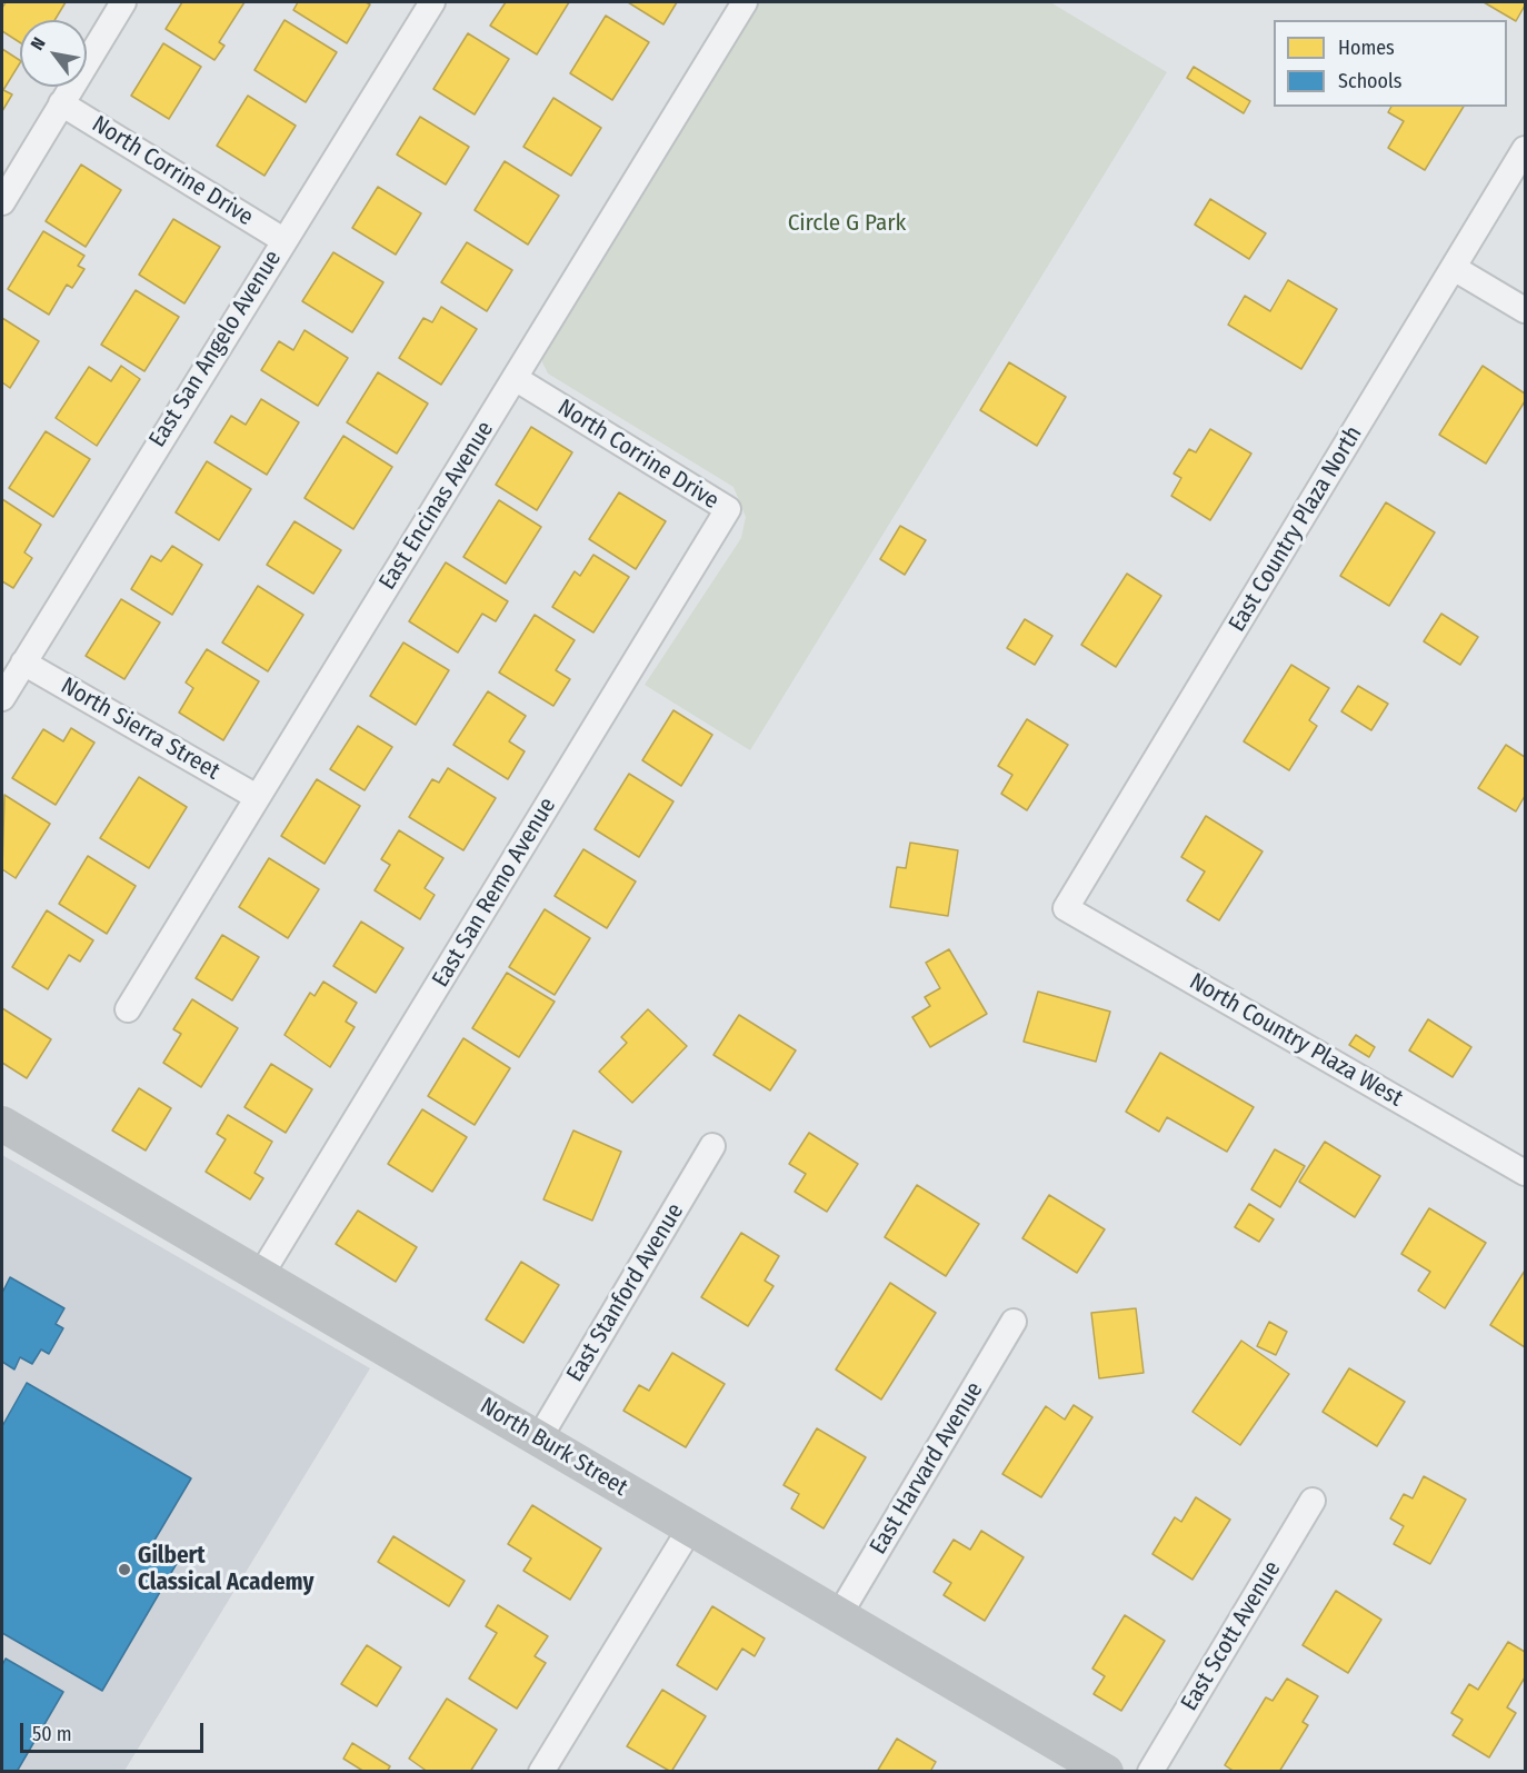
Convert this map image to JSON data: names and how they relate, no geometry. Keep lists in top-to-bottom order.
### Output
{
  "streets": {
    "street": [
      "North Corrine Drive",
      "East San Angelo Avenue",
      "East Encinas Avenue",
      "East Country Plaza North",
      "North Sierra Street",
      "East San Remo Avenue",
      "North Country Plaza West",
      "East Stanford Avenue",
      "North Burk Street",
      "East Harvard Avenue",
      "East Scott Avenue"
    ]
  },
  "crossings": [
    ["North Corrine Drive", "East San Angelo Avenue"],
    ["North Corrine Drive", "East Encinas Avenue"],
    ["North Corrine Drive", "East San Remo Avenue"],
    ["East San Angelo Avenue", "North Sierra Street"],
    ["East Encinas Avenue", "North Sierra Street"],
    ["East Country Plaza North", "North Country Plaza West"],
    ["East San Remo Avenue", "North Burk Street"],
    ["East Stanford Avenue", "North Burk Street"],
    ["North Burk Street", "East Harvard Avenue"]
  ],
  "parks": ["Circle G Park"],
  "places": ["Gilbert Classical Academy"],
  "legend": ["Homes", "Schools"],
  "scale_bar": "50 m",
  "north": "top left"
}
